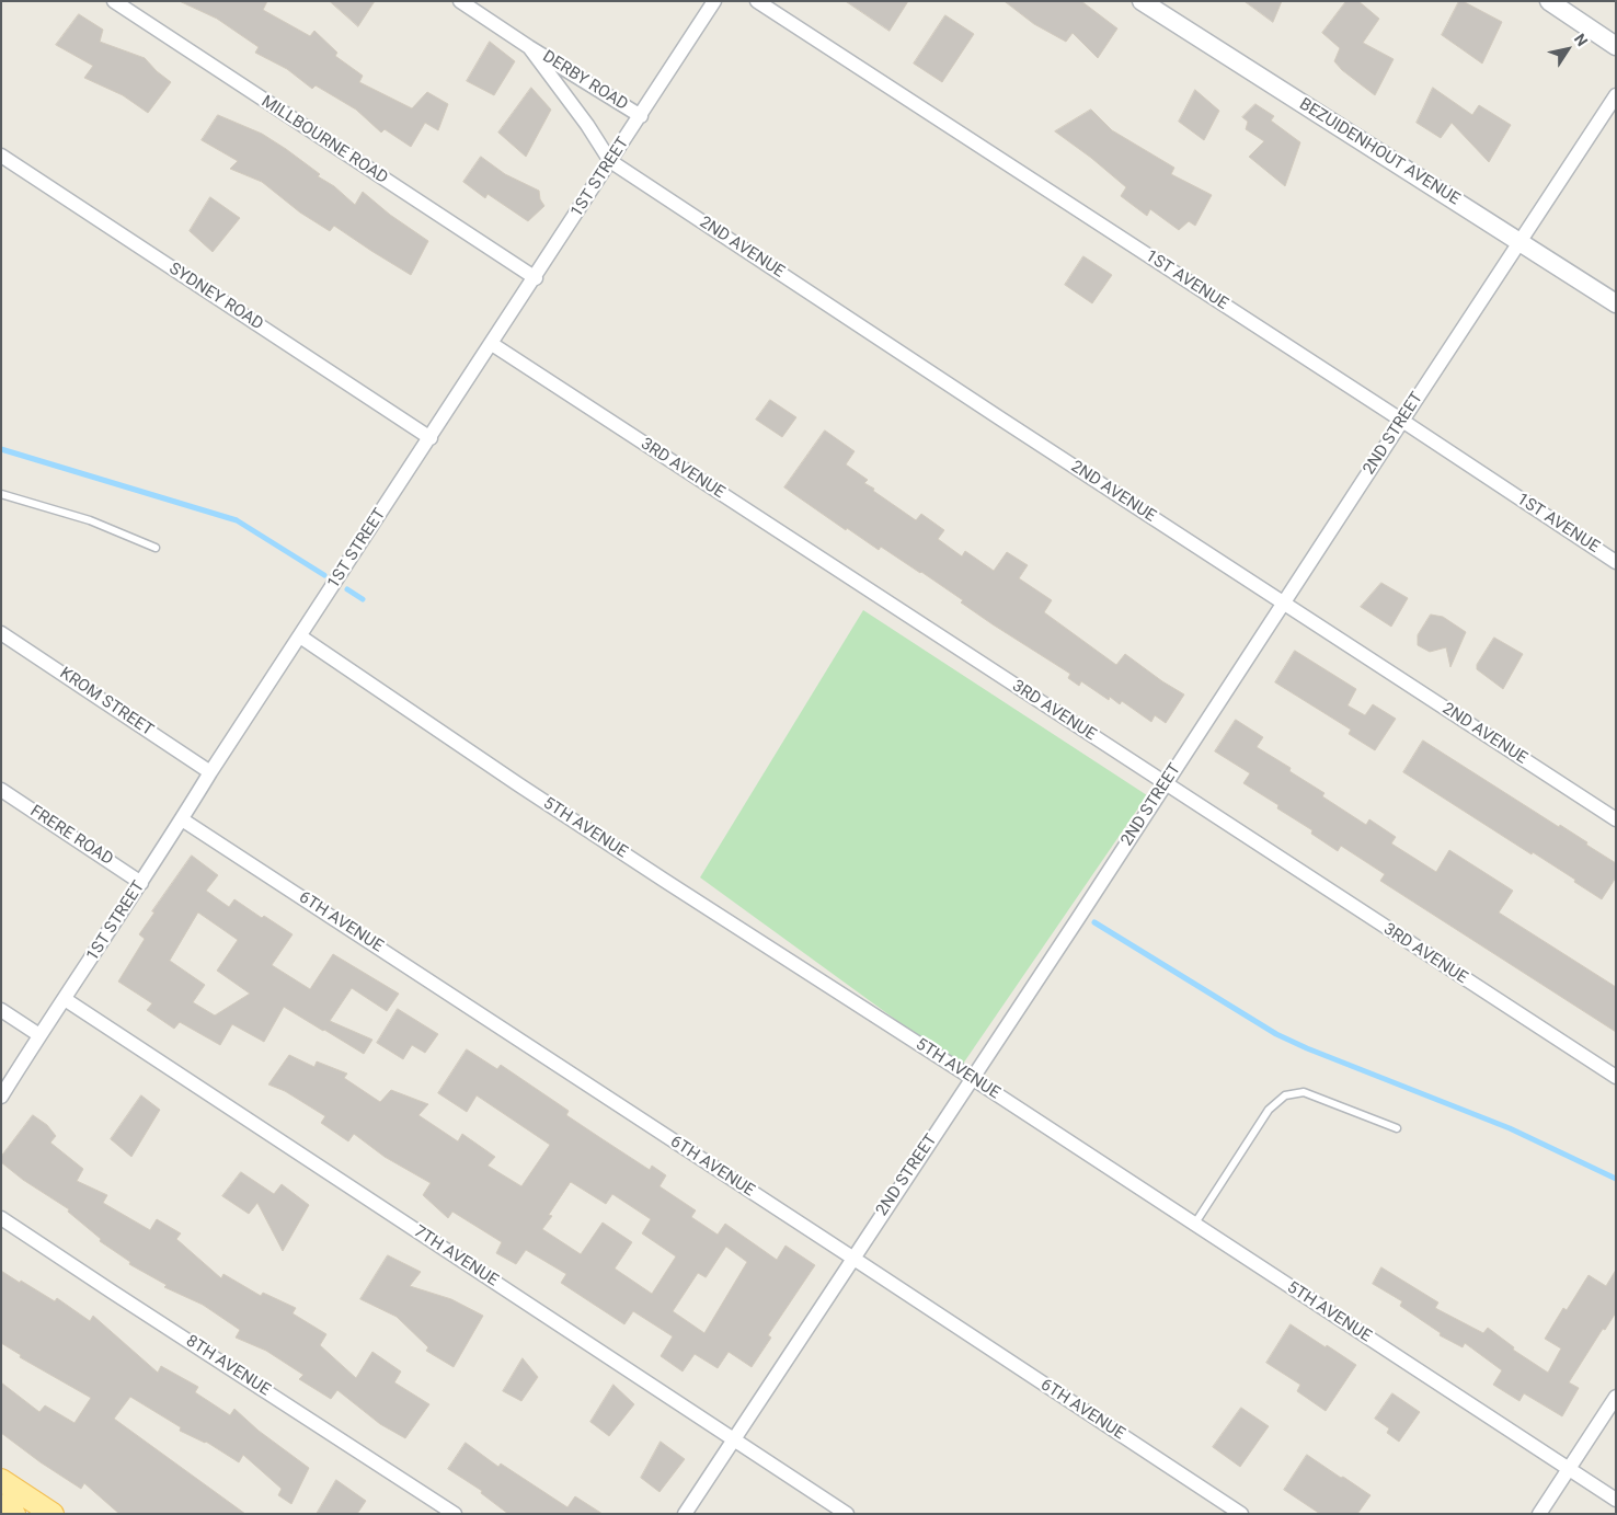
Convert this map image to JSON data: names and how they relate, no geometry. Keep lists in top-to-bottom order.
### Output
{
  "streets": {
    "street": [
      "DERBY ROAD",
      "MILLBOURNE ROAD",
      "BEZUIDENHOUT AVENUE",
      "1ST STREET",
      "2ND AVENUE",
      "1ST AVENUE",
      "SYDNEY ROAD",
      "2ND STREET",
      "3RD AVENUE",
      "KROM STREET",
      "5TH AVENUE",
      "FRERE ROAD",
      "6TH AVENUE",
      "7TH AVENUE",
      "8TH AVENUE"
    ]
  },
  "crossings": [
    ["DERBY ROAD", "1ST STREET"],
    ["DERBY ROAD", "2ND AVENUE"],
    ["MILLBOURNE ROAD", "1ST STREET"],
    ["BEZUIDENHOUT AVENUE", "2ND STREET"],
    ["1ST STREET", "2ND AVENUE"],
    ["1ST STREET", "SYDNEY ROAD"],
    ["1ST STREET", "3RD AVENUE"],
    ["1ST STREET", "KROM STREET"],
    ["1ST STREET", "5TH AVENUE"],
    ["1ST STREET", "FRERE ROAD"],
    ["1ST STREET", "6TH AVENUE"],
    ["1ST STREET", "7TH AVENUE"],
    ["2ND AVENUE", "2ND STREET"],
    ["1ST AVENUE", "2ND STREET"],
    ["2ND STREET", "3RD AVENUE"],
    ["2ND STREET", "5TH AVENUE"],
    ["2ND STREET", "6TH AVENUE"],
    ["2ND STREET", "7TH AVENUE"]
  ],
  "north": "top right"
}
